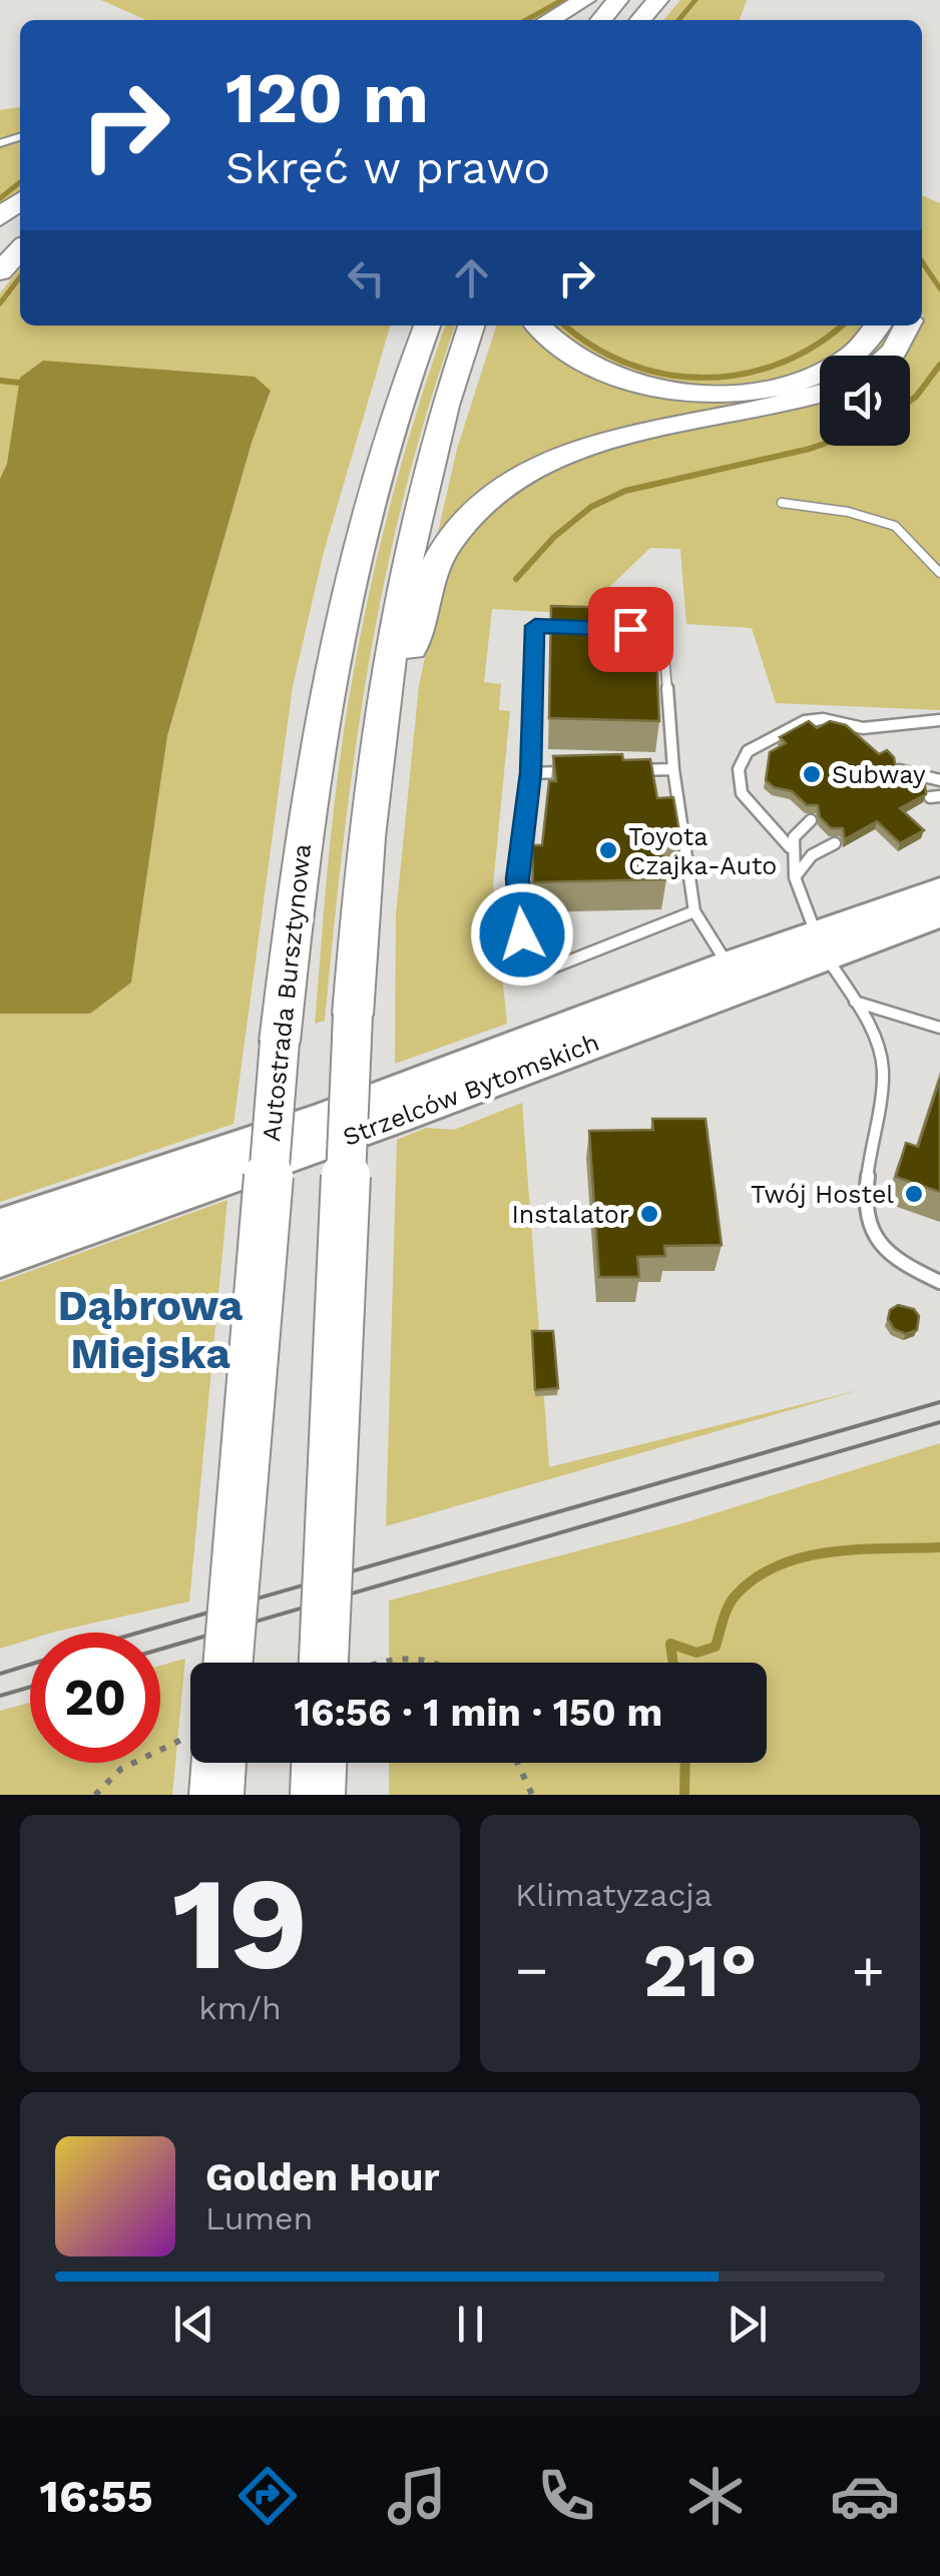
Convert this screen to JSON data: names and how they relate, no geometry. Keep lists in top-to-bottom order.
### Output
{
  "streets": {
    "highway": ["Autostrada Bursztynowa"],
    "main road": ["Strzelców Bytomskich"]
  },
  "districts": ["Dąbrowa Miejska"],
  "places": [
    "Subway",
    "Toyota Czajka-Auto",
    "Twój Hostel",
    "Instalator"
  ],
  "page": {
    "turn": ["120 m", "Skręć w prawo"],
    "limit": "20",
    "trip": "16:56 · 1 min · 150 m",
    "tile": [
      ["19", "km/h"],
      "Klimatyzacja"
    ],
    "heat": ["−", "21°", "+"],
    "song": ["Golden Hour", "Lumen"],
    "tabs": "16:55"
  }
}
